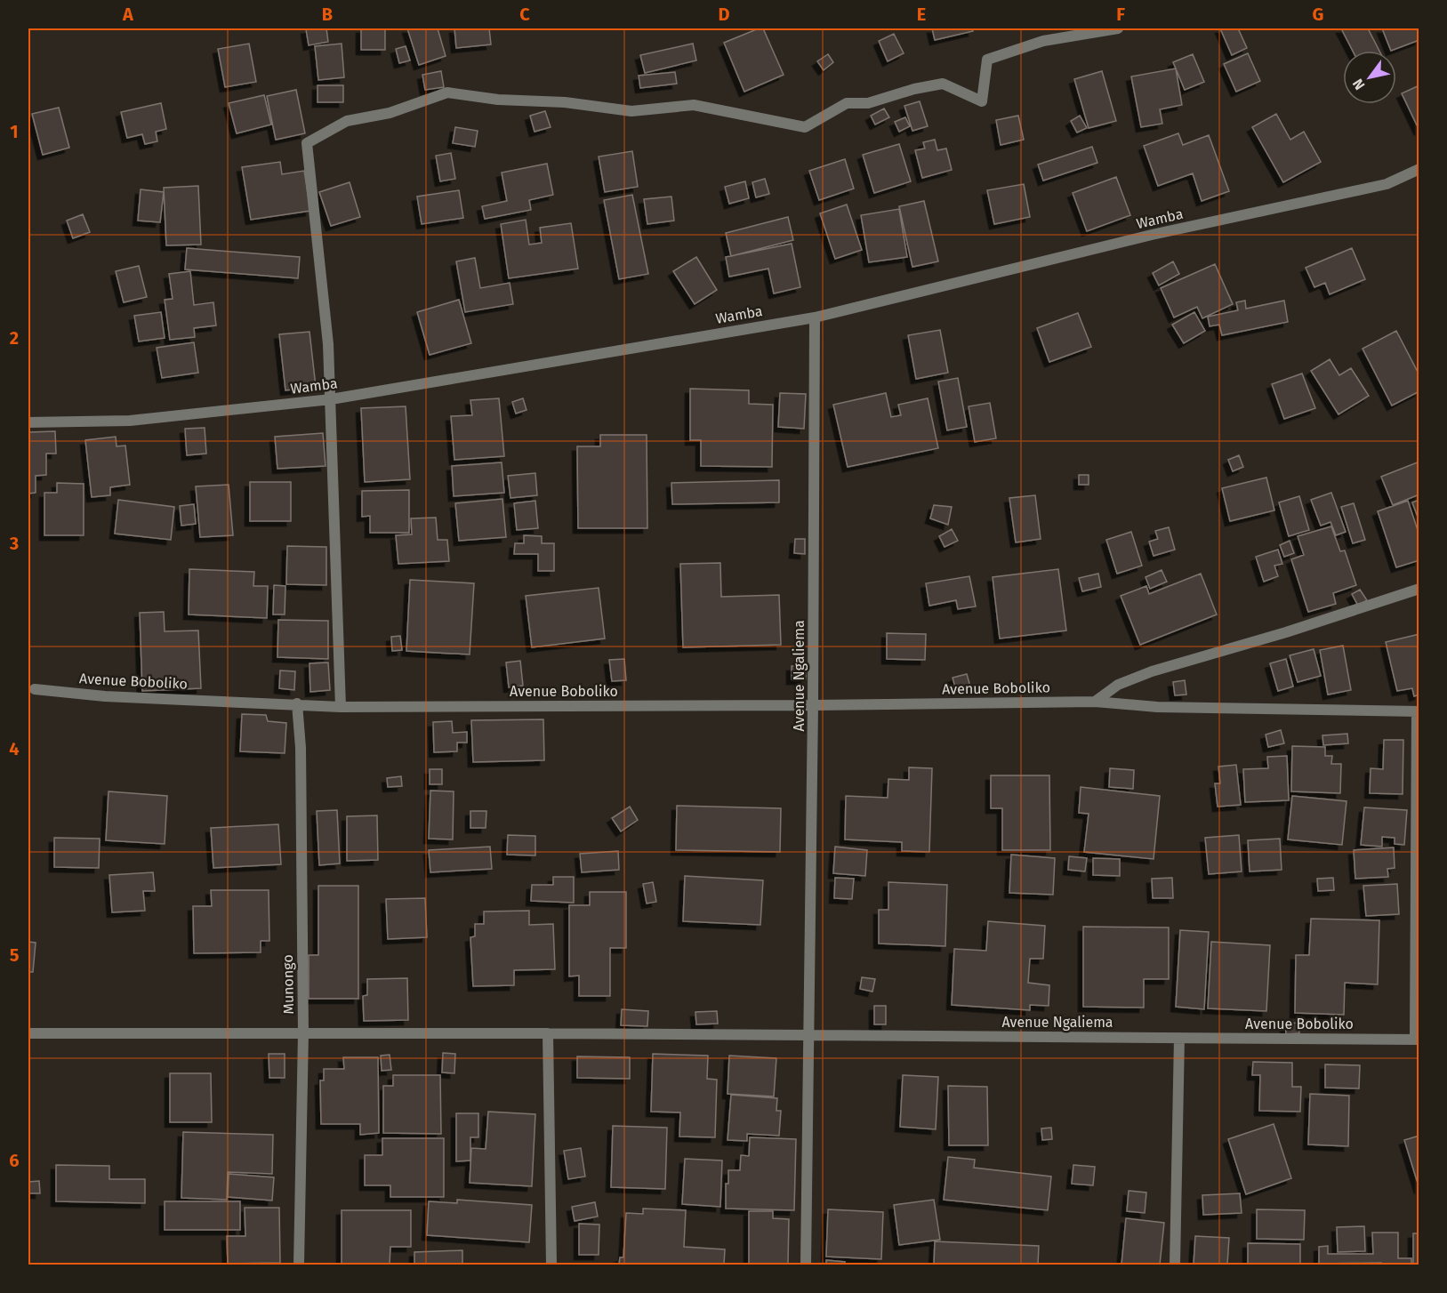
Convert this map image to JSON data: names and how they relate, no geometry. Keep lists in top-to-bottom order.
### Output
{
  "streets": {
    "street": [
      "Wamba",
      "Avenue Ngaliema",
      "Avenue Boboliko",
      "Munongo"
    ]
  },
  "crossings": [
    ["Wamba", "Avenue Ngaliema"],
    ["Avenue Ngaliema", "Avenue Boboliko"],
    ["Avenue Boboliko", "Munongo"]
  ],
  "north": "bottom left",
  "grid": {
    "columns": [
      "A",
      "B",
      "C",
      "D",
      "E",
      "F",
      "G"
    ],
    "rows": [
      "1",
      "2",
      "3",
      "4",
      "5",
      "6"
    ]
  }
}
